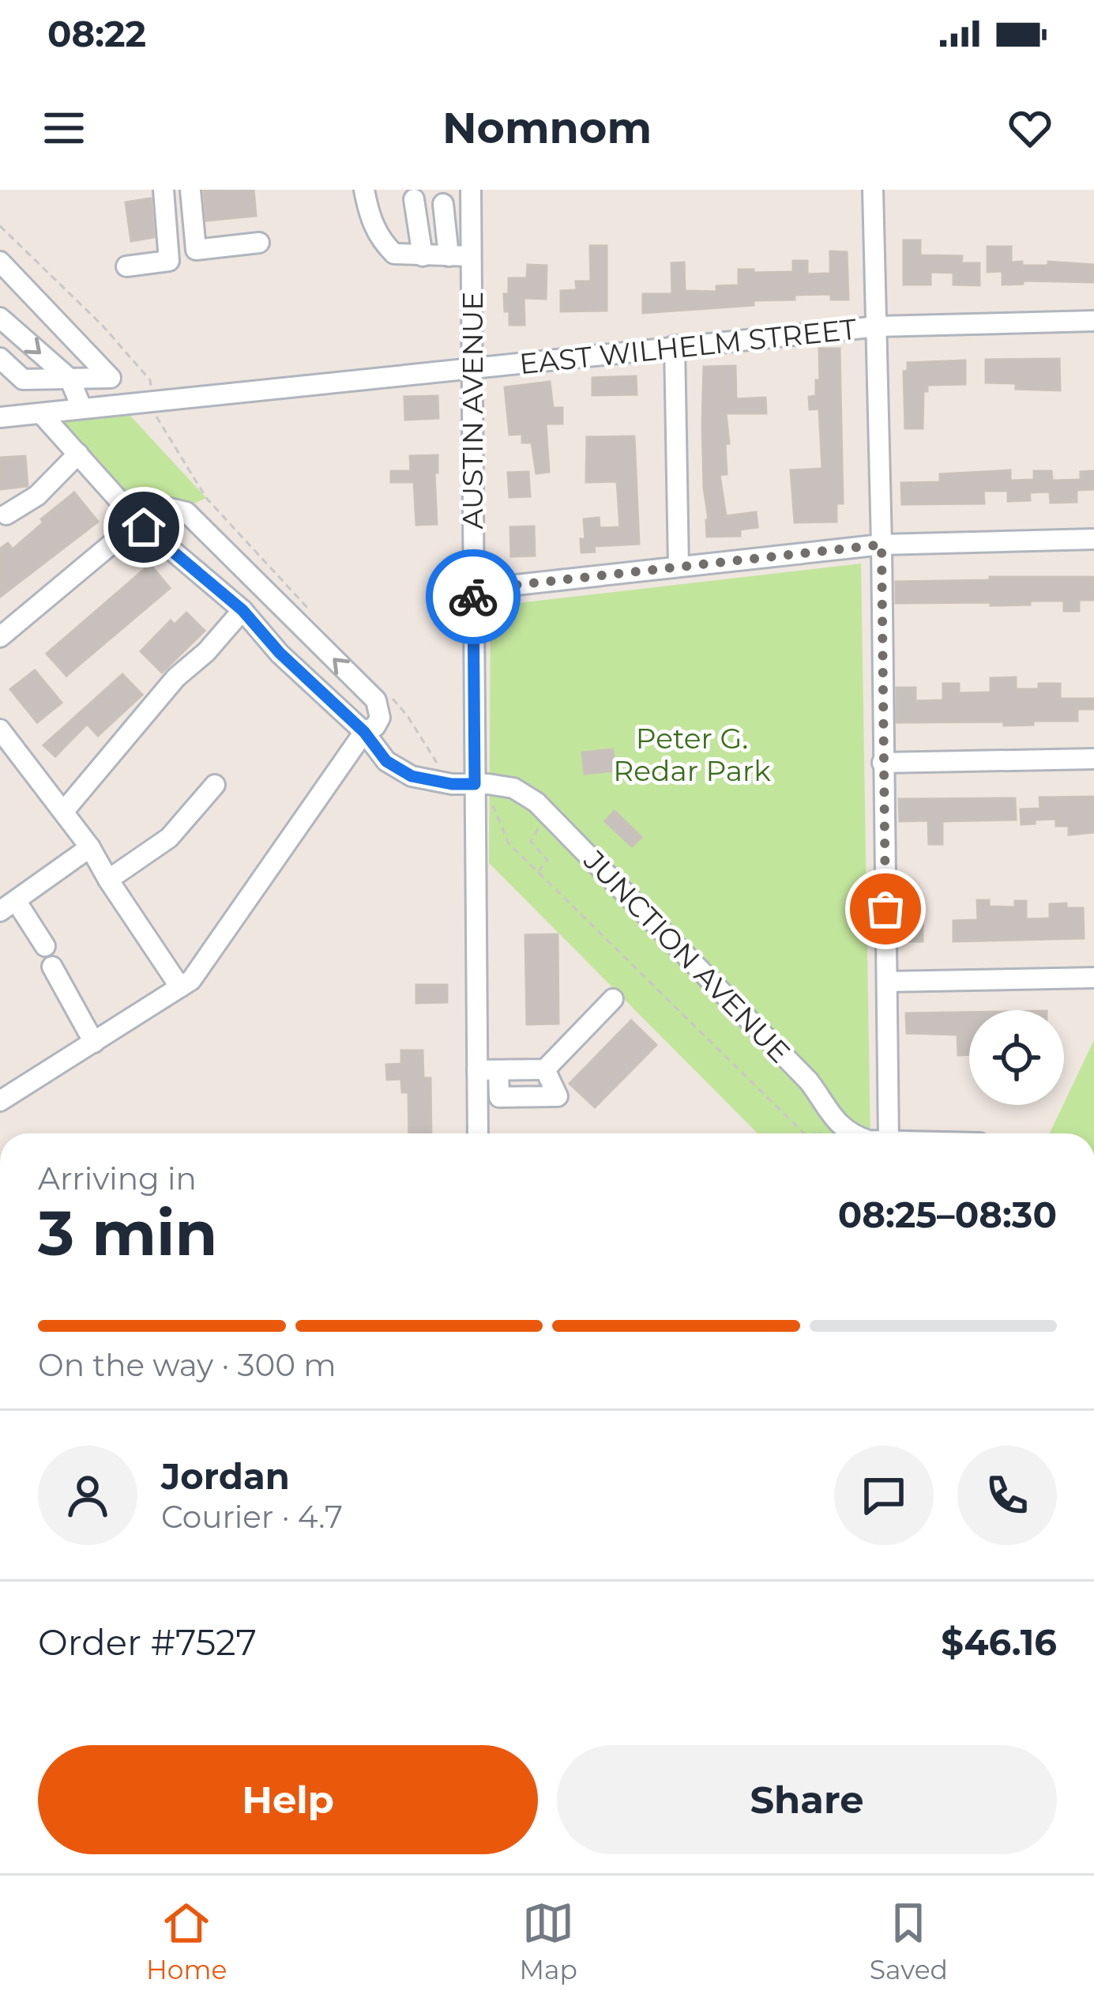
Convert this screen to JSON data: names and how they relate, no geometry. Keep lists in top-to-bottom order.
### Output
{
  "streets": {
    "street": ["EAST WILHELM STREET", "AUSTIN AVENUE", "JUNCTION AVENUE"]
  },
  "crossings": [
    ["EAST WILHELM STREET", "AUSTIN AVENUE"],
    ["EAST WILHELM STREET", "JUNCTION AVENUE"],
    ["AUSTIN AVENUE", "JUNCTION AVENUE"]
  ],
  "parks": ["Peter G. Redar Park"],
  "page": {
    "status": "08:22",
    "header": "Nomnom",
    "heading": ["3 min", "Arriving in", "08:25–08:30"],
    "panel": [
      "Jordan",
      "Courier · 4.7",
      "Order #7527",
      "$46.16"
    ],
    "bar": "On the way · 300 m",
    "buttons": ["Help", "Share"],
    "tabs": ["Home", "Map", "Saved"]
  }
}
